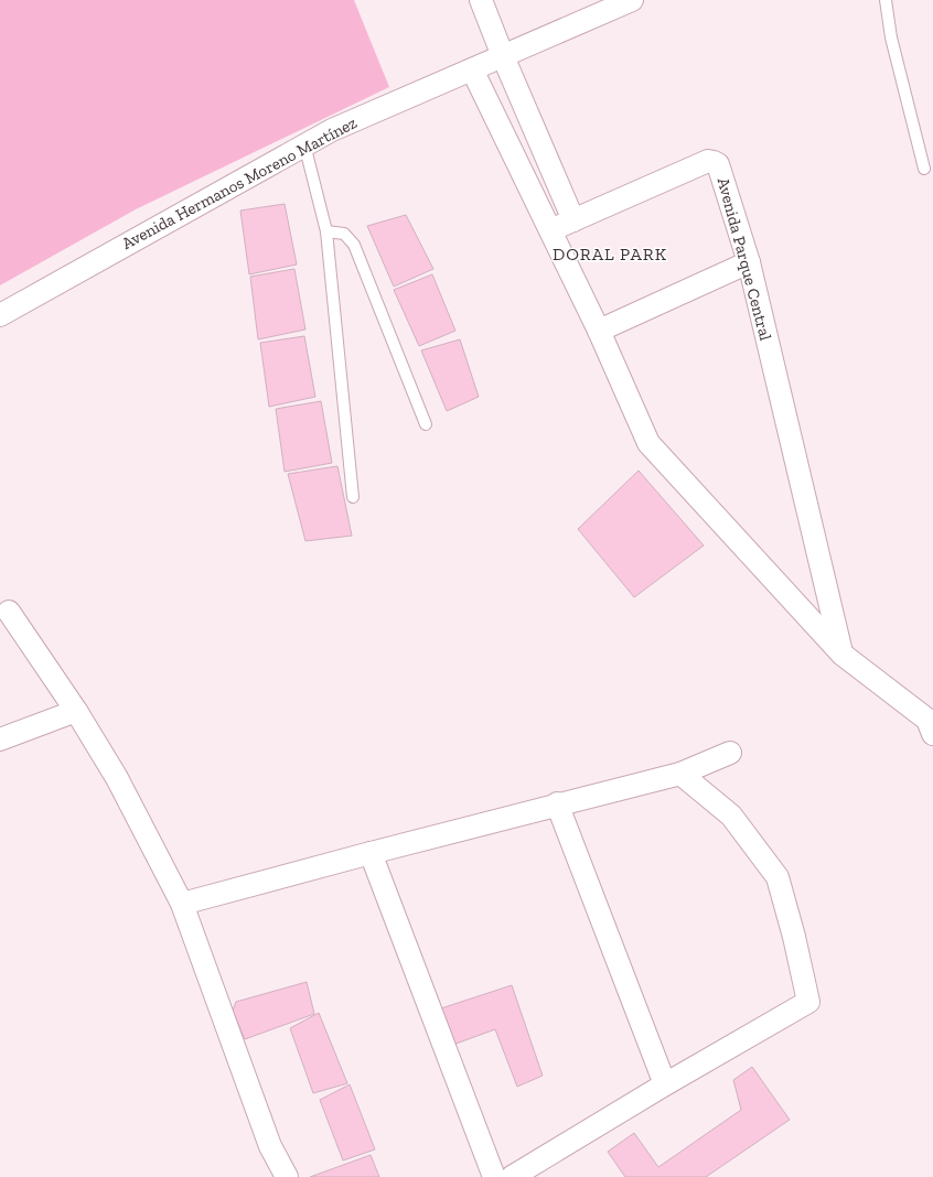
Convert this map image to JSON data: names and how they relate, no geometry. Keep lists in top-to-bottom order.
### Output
{
  "streets": {
    "street": ["Avenida Hermanos Moreno Martínez", "Avenida Parque Central"]
  },
  "districts": ["DORAL PARK"]
}
